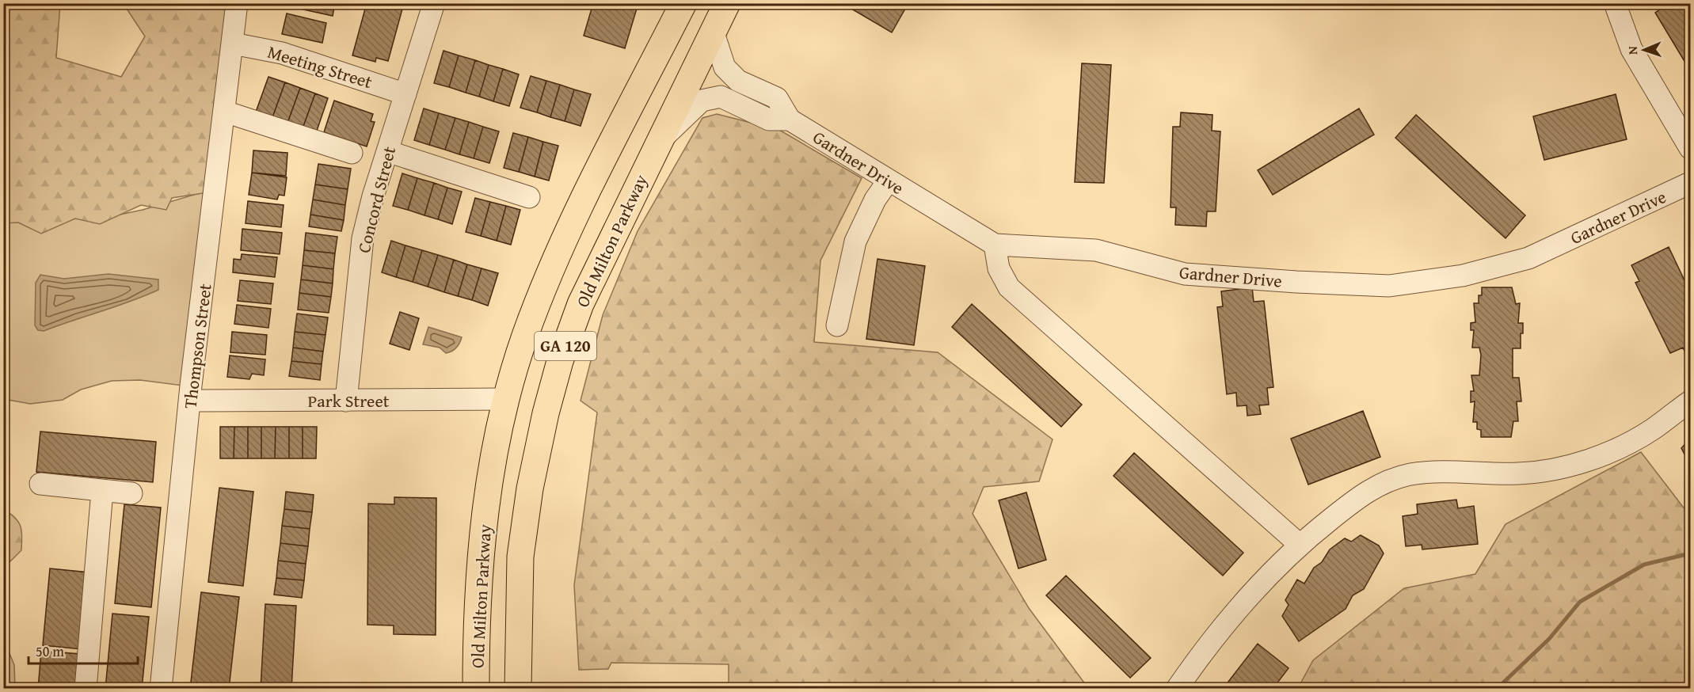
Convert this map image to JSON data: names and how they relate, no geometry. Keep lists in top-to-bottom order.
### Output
{
  "streets": {
    "highway": ["Old Milton Parkway", "GA 120"],
    "street": [
      "Meeting Street",
      "Gardner Drive",
      "Concord Street",
      "Thompson Street",
      "Park Street"
    ]
  },
  "crossings": [
    ["Meeting Street", "Concord Street"],
    ["Meeting Street", "Thompson Street"],
    ["Gardner Drive", "Old Milton Parkway"],
    ["Concord Street", "Park Street"],
    ["Old Milton Parkway", "Park Street"],
    ["Thompson Street", "Park Street"]
  ],
  "scale_bar": "50 m",
  "north": "left"
}
